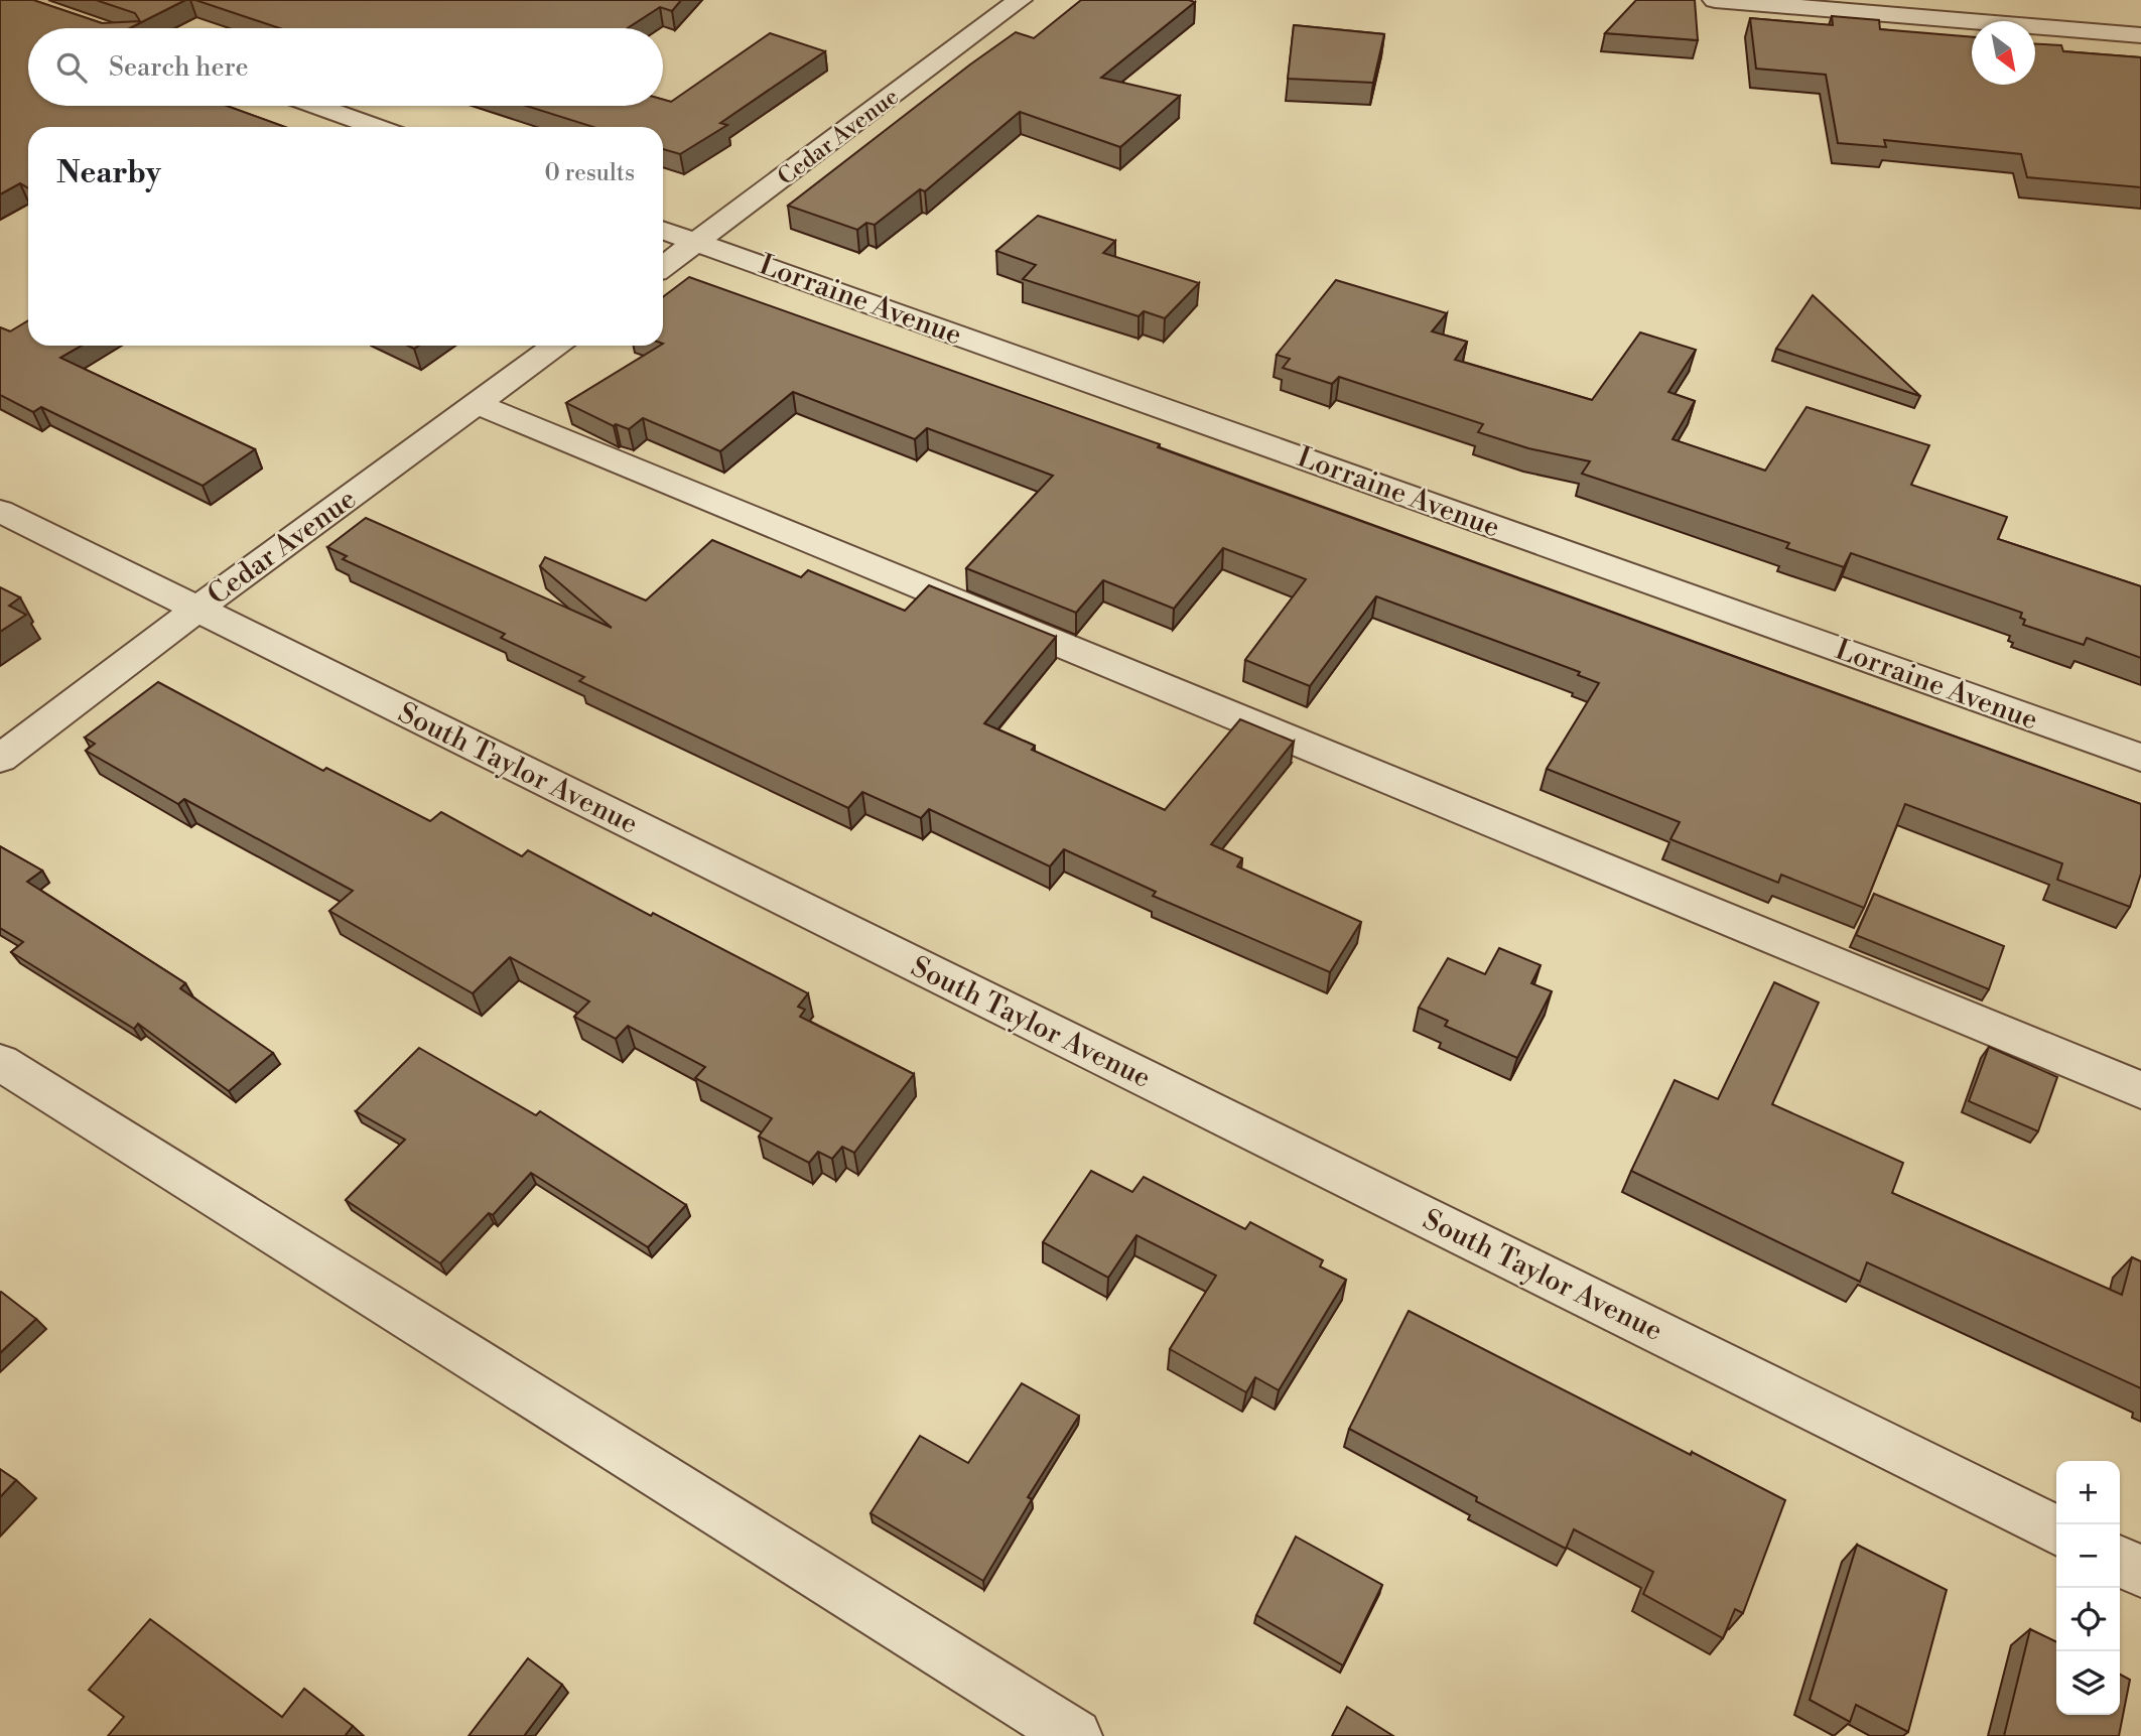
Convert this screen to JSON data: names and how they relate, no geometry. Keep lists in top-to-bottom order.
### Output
{
  "streets": {
    "street": ["Cedar Avenue", "Lorraine Avenue", "South Taylor Avenue"]
  },
  "crossings": [
    ["Cedar Avenue", "Lorraine Avenue"],
    ["Cedar Avenue", "South Taylor Avenue"]
  ],
  "north": "bottom right",
  "page": {
    "search": "Search here",
    "heading": ["Nearby", "0 results"],
    "map_buttons": ["+", "−"]
  }
}
